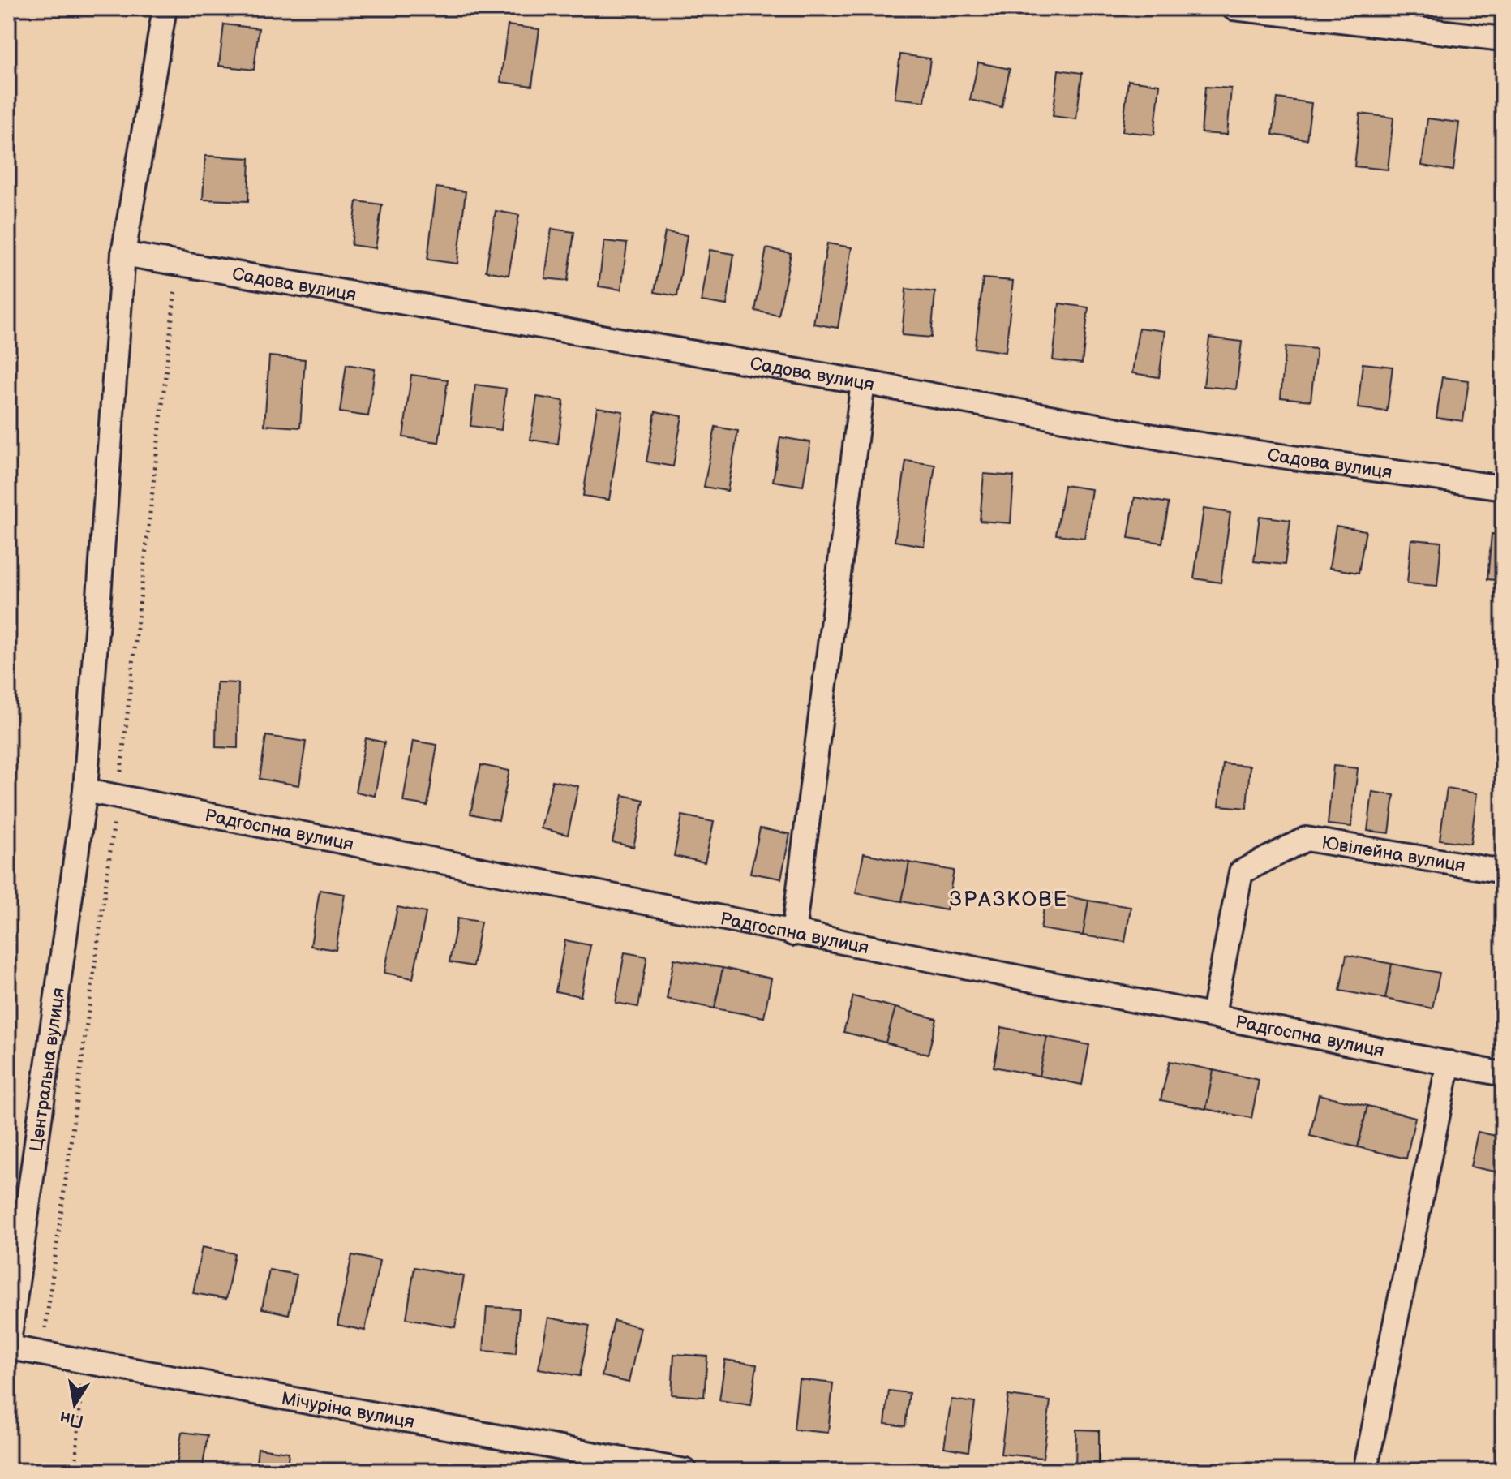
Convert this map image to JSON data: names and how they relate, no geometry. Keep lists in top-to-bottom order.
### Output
{
  "streets": {
    "street": [
      "Садова вулиця",
      "Радгоспна вулиця",
      "Ювілейна вулиця",
      "Центральна вулиця",
      "Мічуріна вулиця"
    ]
  },
  "crossings": [
    ["Садова вулиця", "Центральна вулиця"],
    ["Радгоспна вулиця", "Ювілейна вулиця"],
    ["Радгоспна вулиця", "Центральна вулиця"],
    ["Центральна вулиця", "Мічуріна вулиця"]
  ],
  "districts": ["ЗРАЗКОВЕ"],
  "north": "bottom"
}
